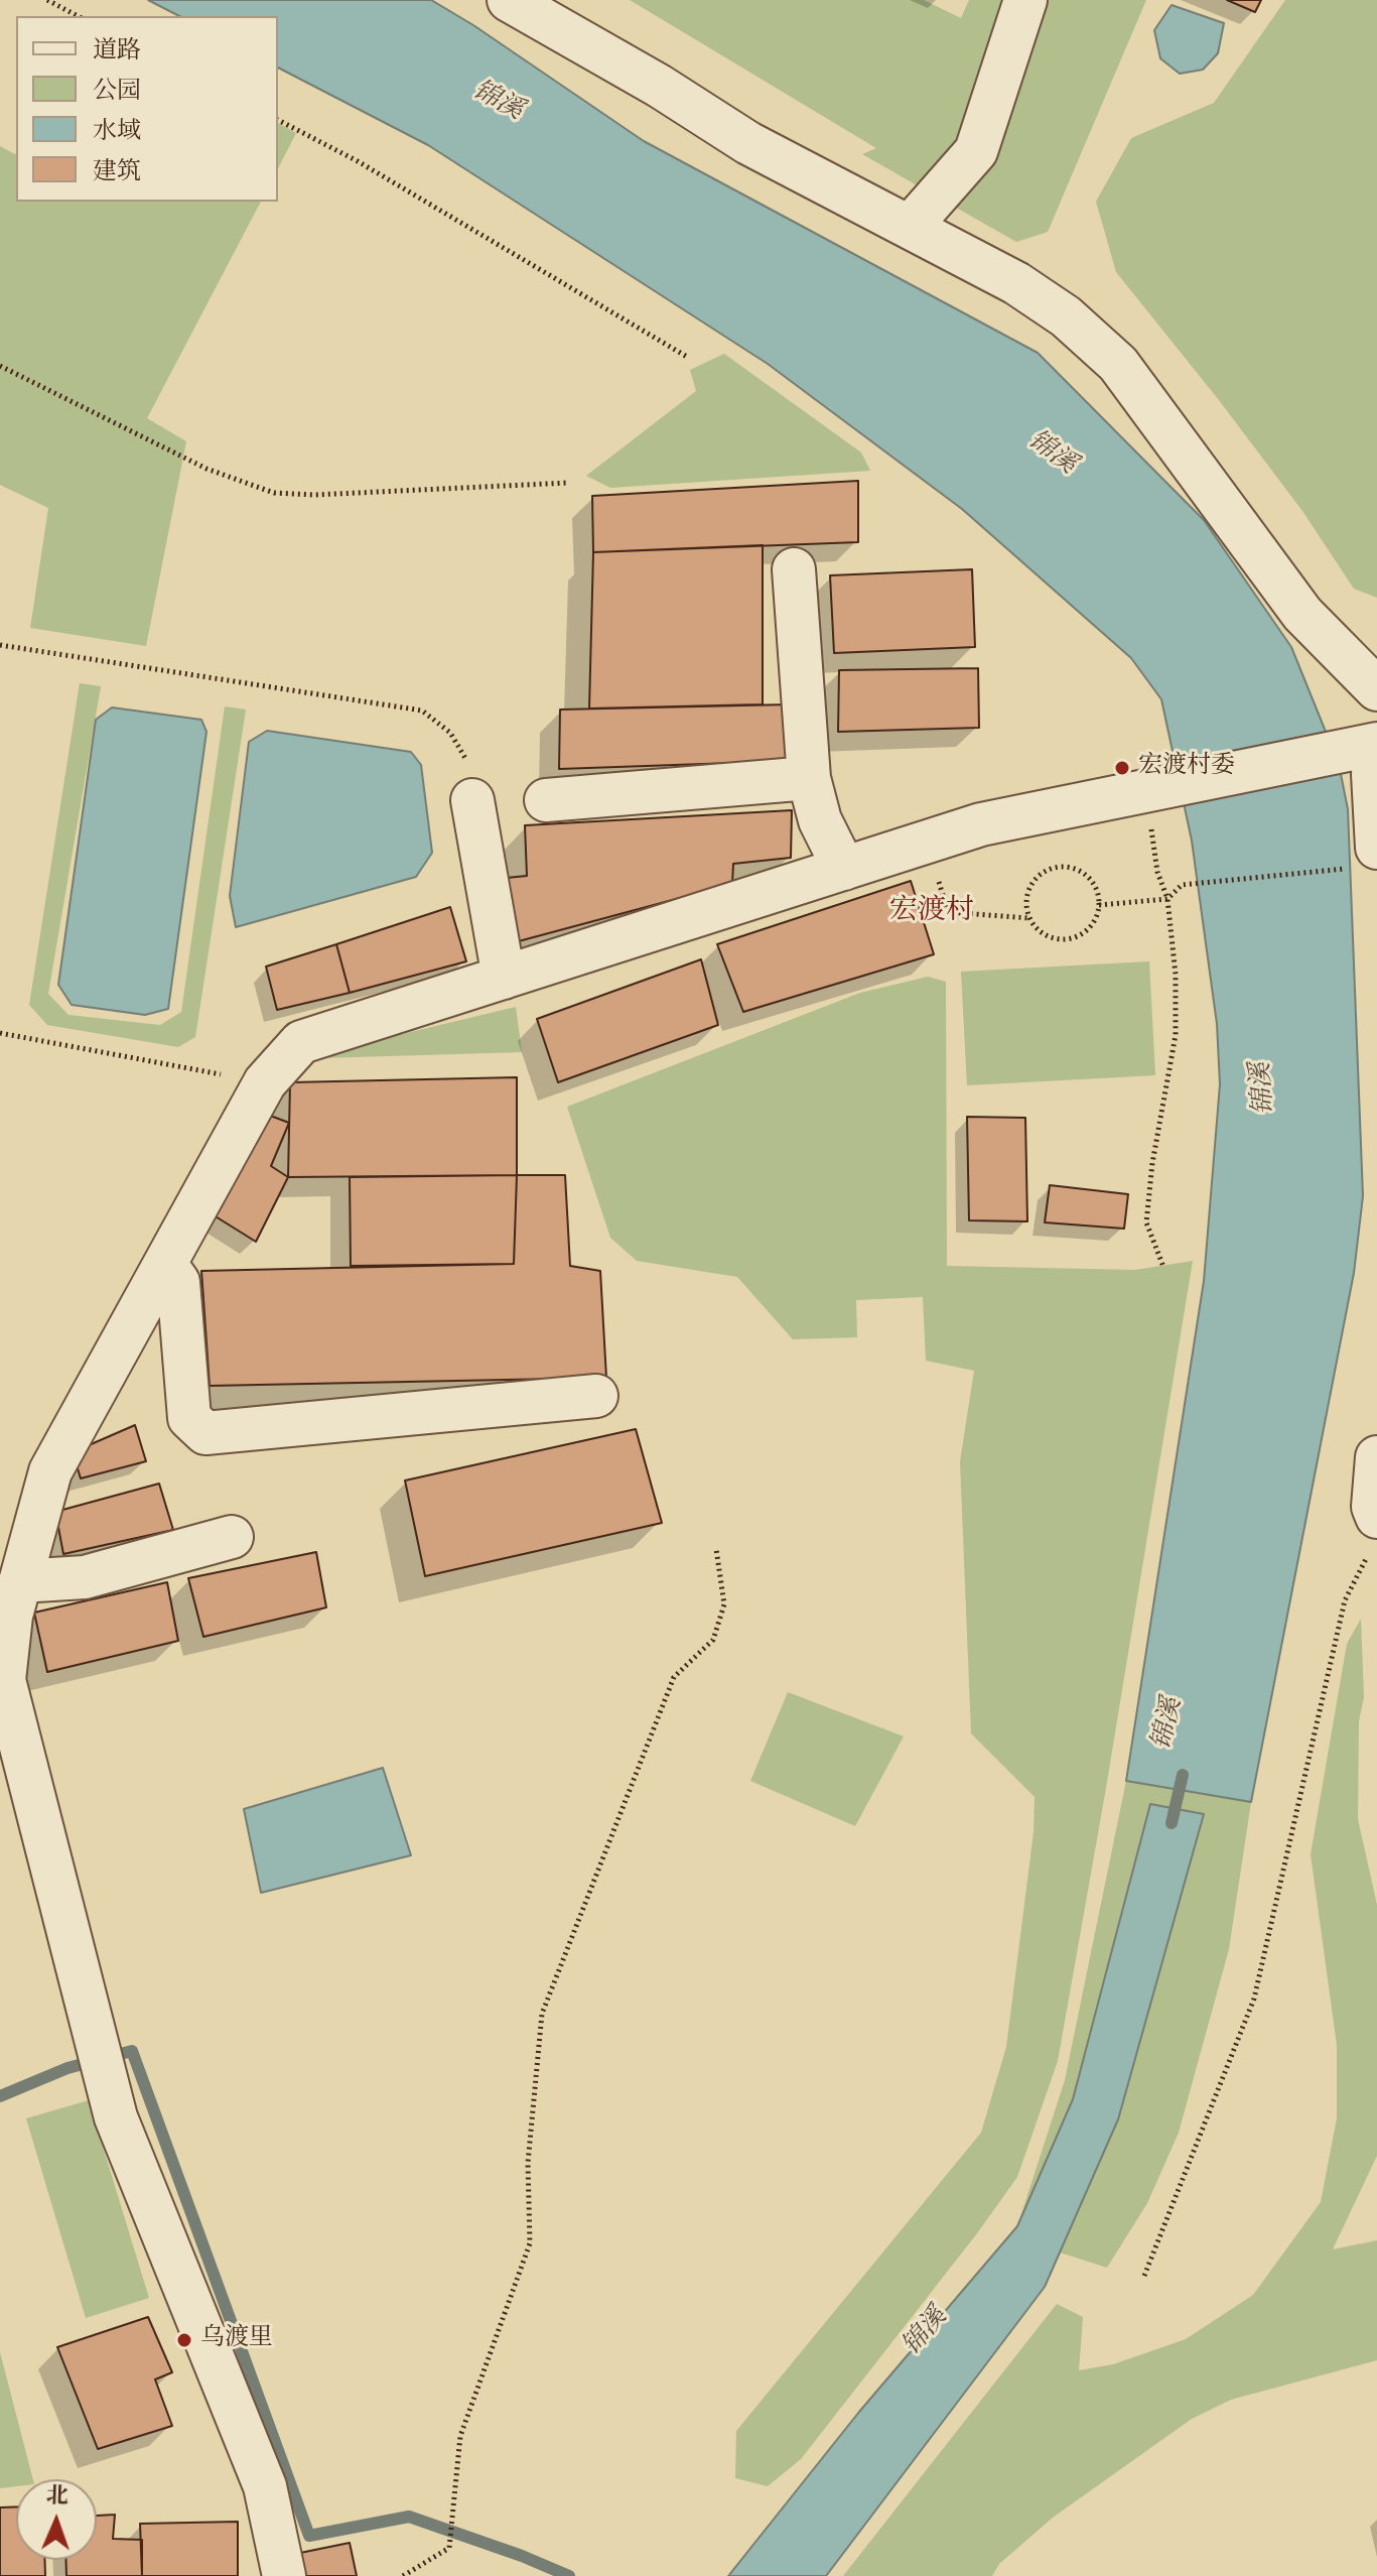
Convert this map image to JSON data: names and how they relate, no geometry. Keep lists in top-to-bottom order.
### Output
{
  "districts": ["宏渡村"],
  "water": ["锦溪"],
  "places": ["宏渡村委", "乌渡里"],
  "legend": [
    "道路",
    "公园",
    "水域",
    "建筑"
  ],
  "north": "top"
}
